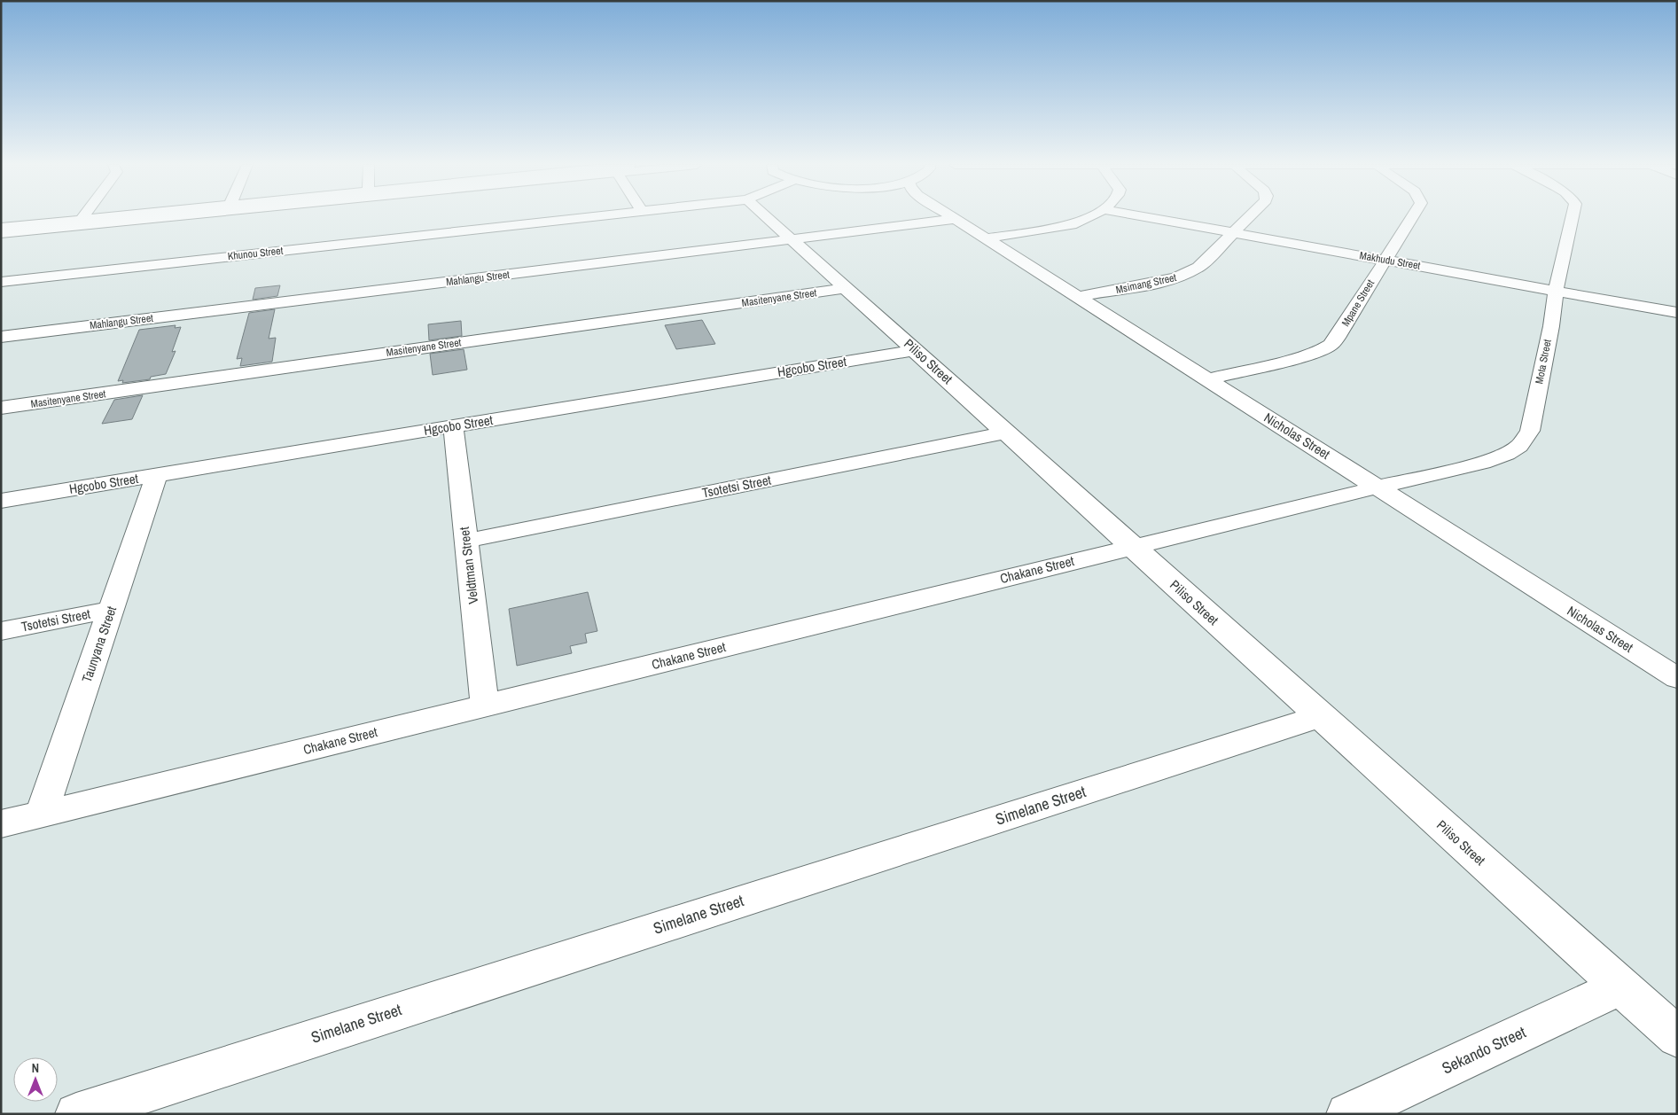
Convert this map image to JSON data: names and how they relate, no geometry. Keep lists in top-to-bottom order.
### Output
{
  "streets": {
    "street": [
      "Khunou Street",
      "Makhudu Street",
      "Mahlangu Street",
      "Msimang Street",
      "Masitenyane Street",
      "Mpane Street",
      "Piliso Street",
      "Mota Street",
      "Hgcobo Street",
      "Nicholas Street",
      "Tsotetsi Street",
      "Veldtman Street",
      "Chakane Street",
      "Taunyana Street",
      "Simelane Street",
      "Sekando Street"
    ]
  },
  "crossings": [
    ["Makhudu Street", "Msimang Street"],
    ["Makhudu Street", "Mpane Street"],
    ["Makhudu Street", "Mota Street"],
    ["Mahlangu Street", "Piliso Street"],
    ["Mahlangu Street", "Nicholas Street"],
    ["Msimang Street", "Nicholas Street"],
    ["Masitenyane Street", "Piliso Street"],
    ["Mpane Street", "Nicholas Street"],
    ["Piliso Street", "Hgcobo Street"],
    ["Piliso Street", "Tsotetsi Street"],
    ["Piliso Street", "Chakane Street"],
    ["Piliso Street", "Simelane Street"],
    ["Piliso Street", "Sekando Street"],
    ["Mota Street", "Nicholas Street"],
    ["Mota Street", "Chakane Street"],
    ["Hgcobo Street", "Veldtman Street"],
    ["Hgcobo Street", "Taunyana Street"],
    ["Nicholas Street", "Chakane Street"],
    ["Tsotetsi Street", "Veldtman Street"],
    ["Tsotetsi Street", "Taunyana Street"],
    ["Veldtman Street", "Chakane Street"],
    ["Chakane Street", "Taunyana Street"]
  ],
  "north": "top"
}
